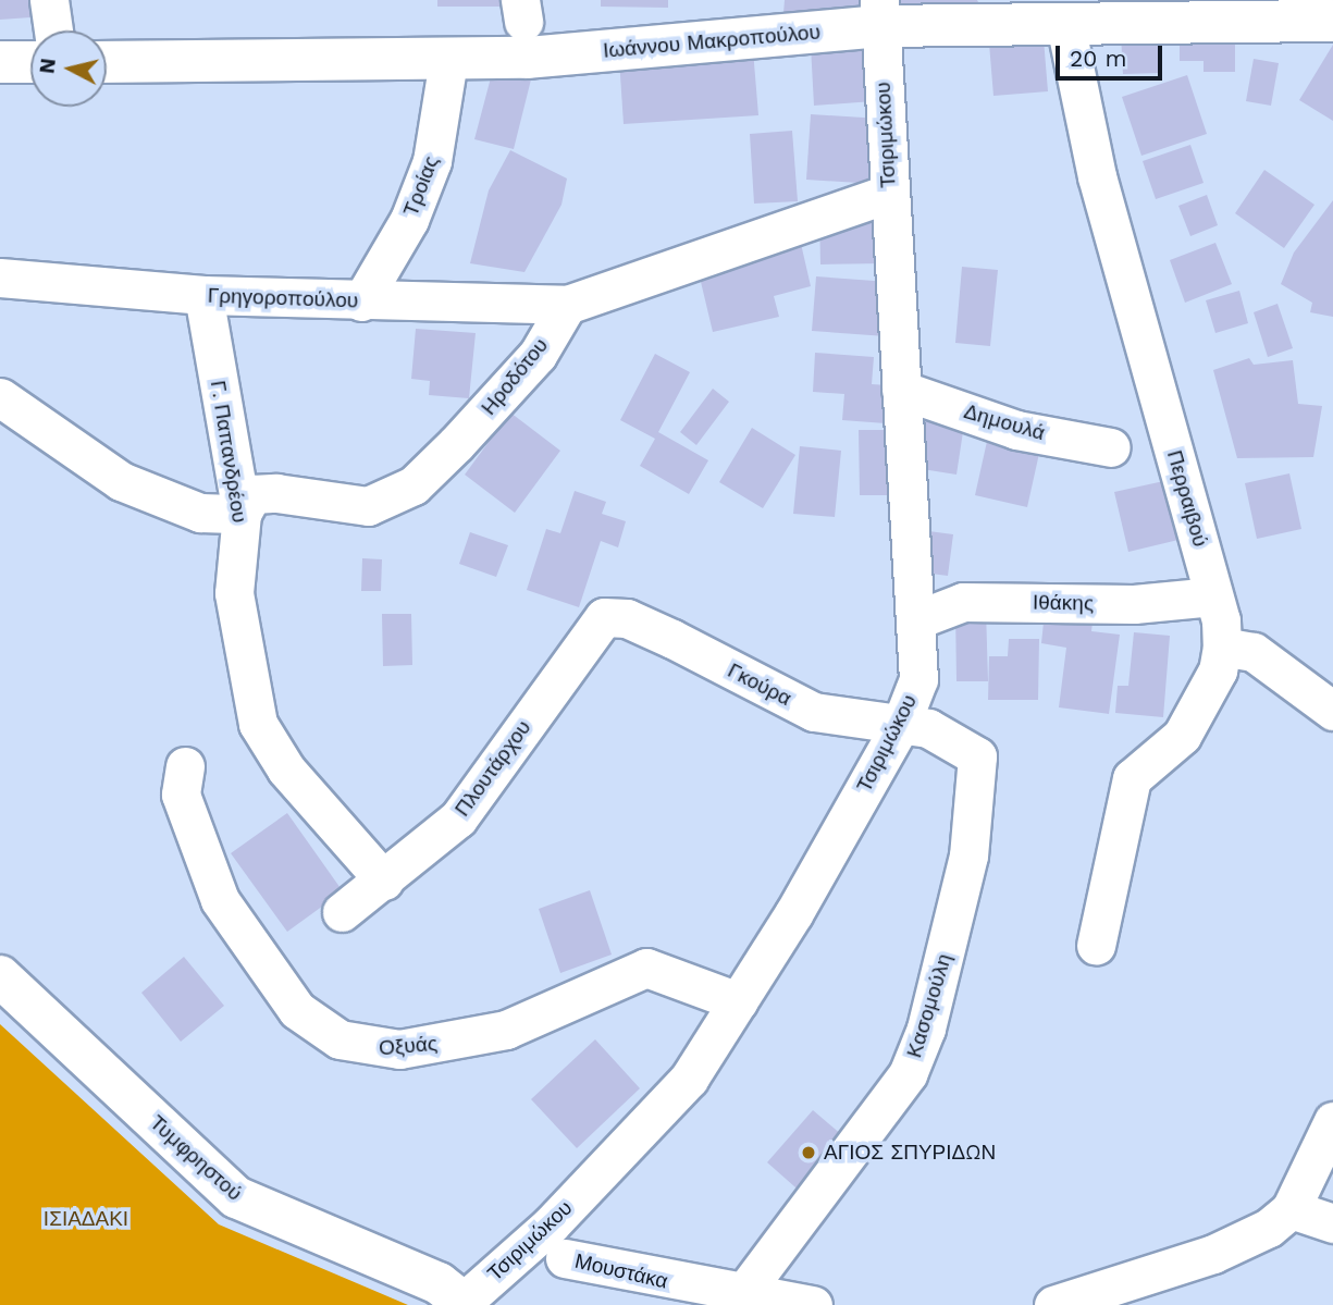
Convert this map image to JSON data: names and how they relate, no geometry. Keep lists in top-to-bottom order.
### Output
{
  "streets": {
    "main road": ["Ιωάννου Μακροπούλου", "Τυμφρηστού"],
    "street": [
      "Τσιριμώκου",
      "Τροίας",
      "Γρηγοροπούλου",
      "Ηροδότου",
      "Δημουλά",
      "Γ. Παπανδρέου",
      "Περραιβού",
      "Ιθάκης",
      "Γκούρα",
      "Πλουτάρχου",
      "Κασομούλη",
      "Οξυάς",
      "Μουστάκα"
    ]
  },
  "crossings": [
    ["Ιωάννου Μακροπούλου", "Τσιριμώκου"],
    ["Ιωάννου Μακροπούλου", "Τροίας"],
    ["Ιωάννου Μακροπούλου", "Περραιβού"],
    ["Τσιριμώκου", "Δημουλά"],
    ["Τσιριμώκου", "Ιθάκης"],
    ["Τσιριμώκου", "Γκούρα"],
    ["Τσιριμώκου", "Οξυάς"],
    ["Τσιριμώκου", "Τυμφρηστού"],
    ["Τροίας", "Γρηγοροπούλου"],
    ["Γρηγοροπούλου", "Ηροδότου"],
    ["Γρηγοροπούλου", "Γ. Παπανδρέου"],
    ["Ηροδότου", "Γ. Παπανδρέου"],
    ["Γ. Παπανδρέου", "Πλουτάρχου"],
    ["Περραιβού", "Ιθάκης"],
    ["Γκούρα", "Πλουτάρχου"],
    ["Γκούρα", "Κασομούλη"],
    ["Κασομούλη", "Μουστάκα"]
  ],
  "parks": ["ΙΣΙΑΔΑΚΙ"],
  "places": ["ΑΓΙΟΣ ΣΠΥΡΙΔΩΝ"],
  "scale_bar": "20 m",
  "north": "left"
}
